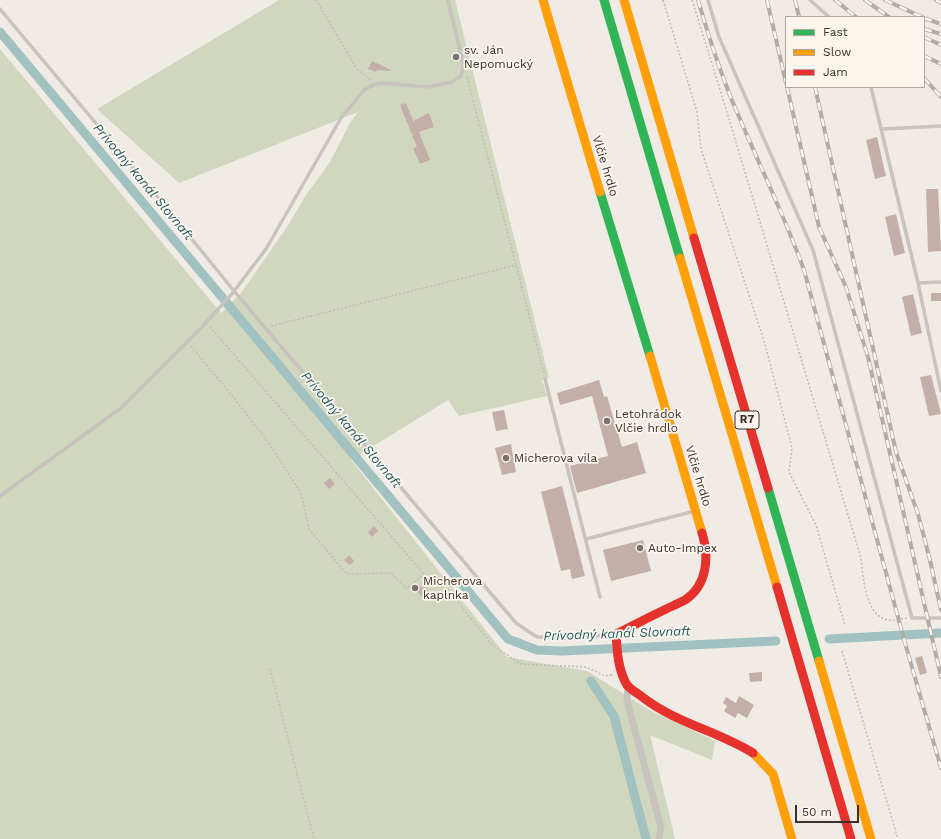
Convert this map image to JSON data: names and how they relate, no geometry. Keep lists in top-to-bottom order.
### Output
{
  "streets": {
    "main road": ["Vlčie hrdlo", "R7"]
  },
  "water": ["Prívodný kanál Slovnaft"],
  "places": [
    "sv. Ján Nepomucký",
    "Letohrádok Vlčie hrdlo",
    "Micherova vila",
    "Auto-Impex",
    "Micherova kaplnka"
  ],
  "legend": ["Fast", "Slow", "Jam"],
  "scale_bar": "50 m"
}
